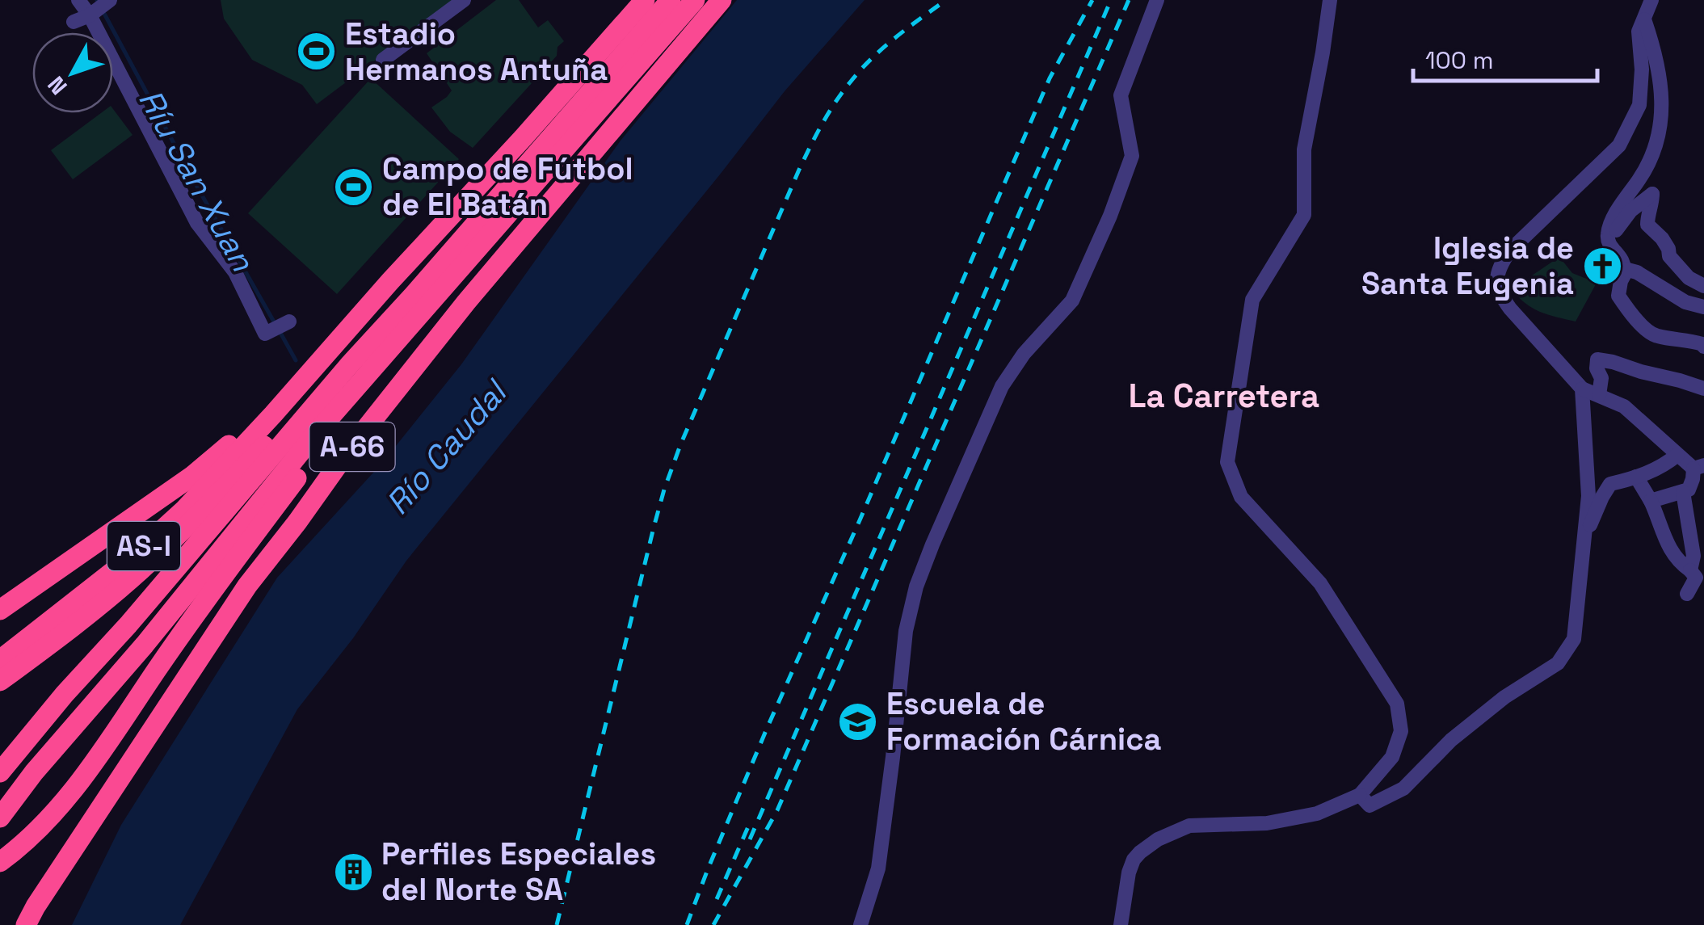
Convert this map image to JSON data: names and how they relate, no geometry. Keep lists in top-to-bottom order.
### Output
{
  "streets": {
    "highway": ["A-66", "AS-I"]
  },
  "crossings": [
    ["A-66", "AS-I"]
  ],
  "districts": ["La Carretera"],
  "water": ["Ríu San Xuan", "Río Caudal"],
  "places": {
    "sports": ["Estadio Hermanos Antuña", "Campo de Fútbol de El Batán"],
    "church": ["Iglesia de Santa Eugenia"],
    "school or university": ["Escuela de Formación Cárnica"],
    "building": ["Perfiles Especiales del Norte SA"]
  },
  "scale_bar": "100 m",
  "north": "bottom left"
}
